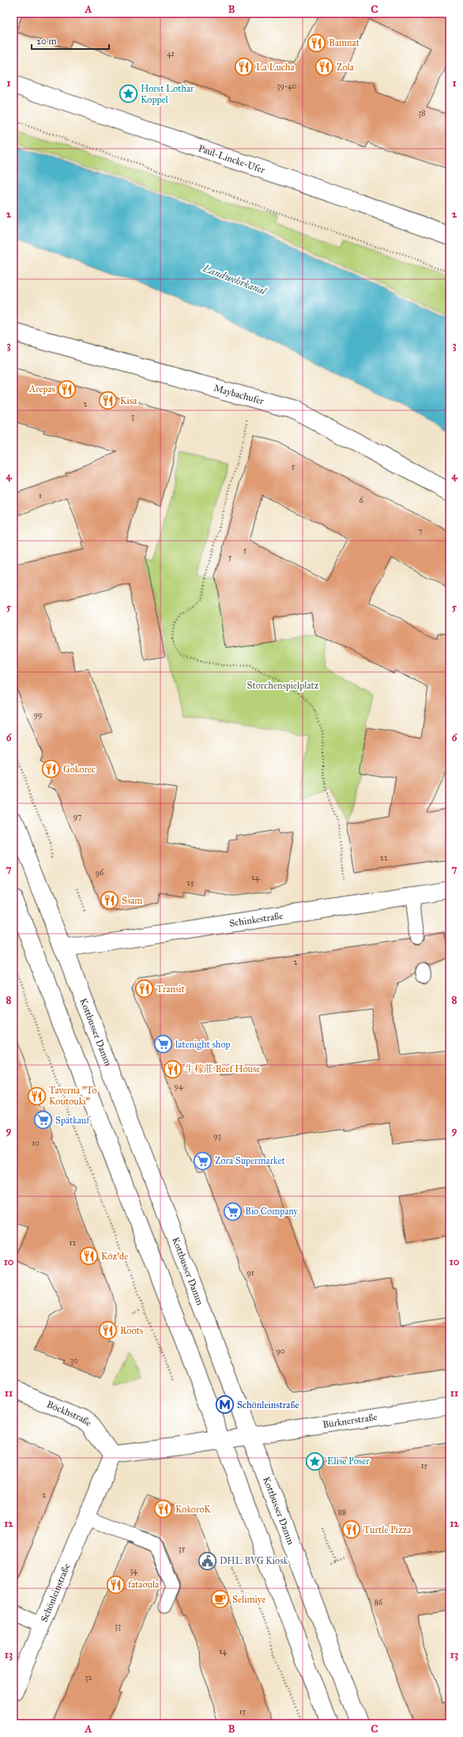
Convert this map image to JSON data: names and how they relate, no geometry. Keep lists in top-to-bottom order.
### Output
{
  "streets": {
    "street": [
      "Paul-Lincke-Ufer",
      "Maybachufer",
      "Schinkestraße",
      "Kottbusser Damm",
      "Böckhstraße",
      "Bürknerstraße",
      "Schönleinstraße"
    ]
  },
  "crossings": [
    ["Schinkestraße", "Kottbusser Damm"],
    ["Kottbusser Damm", "Bürknerstraße"],
    ["Böckhstraße", "Schönleinstraße"]
  ],
  "water": ["Landwehrkanal"],
  "parks": ["Storchenspielplatz"],
  "places": {
    "restaurant": [
      "Bamnat",
      "La Lucha",
      "Zola",
      "Arepas",
      "Kisa",
      "Gokorec",
      "Ssam",
      "Transit",
      "牛稼莊 Beef House",
      "Taverna \"To Koutouki\"",
      "Köz'de",
      "Roots",
      "KokoroK",
      "Turtle Pizza",
      "fataoula"
    ],
    "place": ["Horst Lothar Koppel", "Elise Poser"],
    "supermarket": [
      "latenight shop",
      "Spätkauf",
      "Zora Supermarket",
      "Bio Company"
    ],
    "metro station": ["Schönleinstraße"],
    "public building": ["DHL BVG Kiosk"],
    "cafe": ["Selimiye"]
  },
  "house_numbers": [
    "41",
    "39-40",
    "38",
    "2",
    "3",
    "5",
    "1",
    "6",
    "7",
    "5",
    "5",
    "99",
    "97",
    "22",
    "96",
    "24",
    "25",
    "2",
    "94",
    "93",
    "10",
    "12",
    "91",
    "90",
    "30",
    "15",
    "2",
    "88",
    "35",
    "34",
    "86",
    "33",
    "14",
    "32",
    "15"
  ],
  "scale_bar": "20 m",
  "grid": {
    "columns": ["A", "B", "C"],
    "rows": [
      "1",
      "2",
      "3",
      "4",
      "5",
      "6",
      "7",
      "8",
      "9",
      "10",
      "11",
      "12",
      "13"
    ]
  }
}
